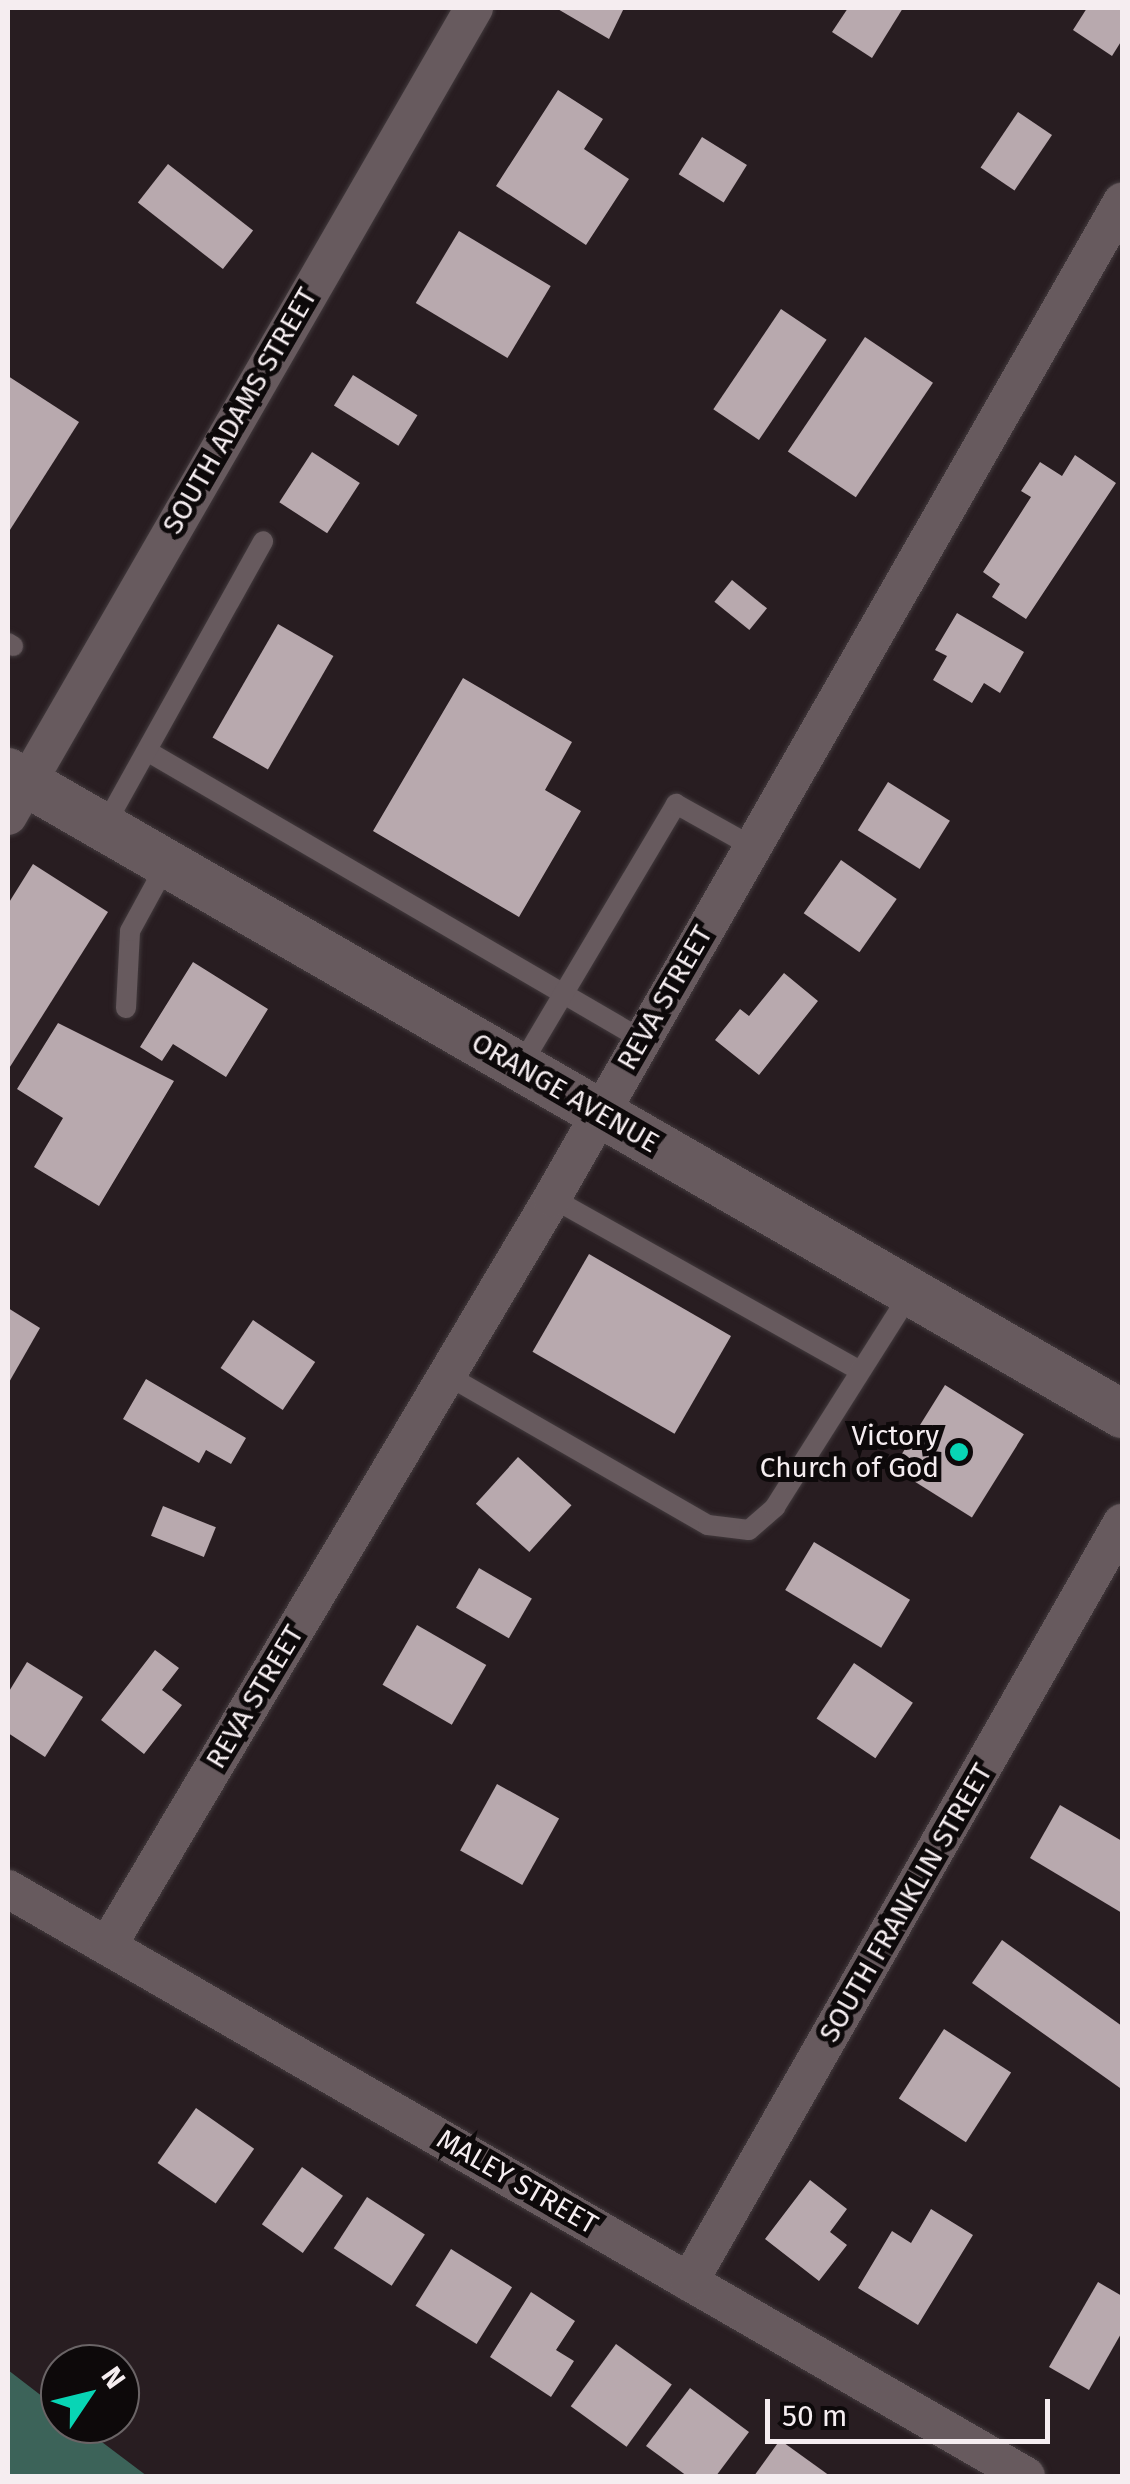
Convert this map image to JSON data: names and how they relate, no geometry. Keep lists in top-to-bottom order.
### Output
{
  "streets": {
    "street": [
      "SOUTH ADAMS STREET",
      "REVA STREET",
      "ORANGE AVENUE",
      "SOUTH FRANKLIN STREET",
      "MALEY STREET"
    ]
  },
  "crossings": [
    ["SOUTH ADAMS STREET", "ORANGE AVENUE"],
    ["REVA STREET", "ORANGE AVENUE"],
    ["REVA STREET", "MALEY STREET"],
    ["SOUTH FRANKLIN STREET", "MALEY STREET"]
  ],
  "places": ["Victory Church of God"],
  "scale_bar": "50 m",
  "north": "top right"
}
